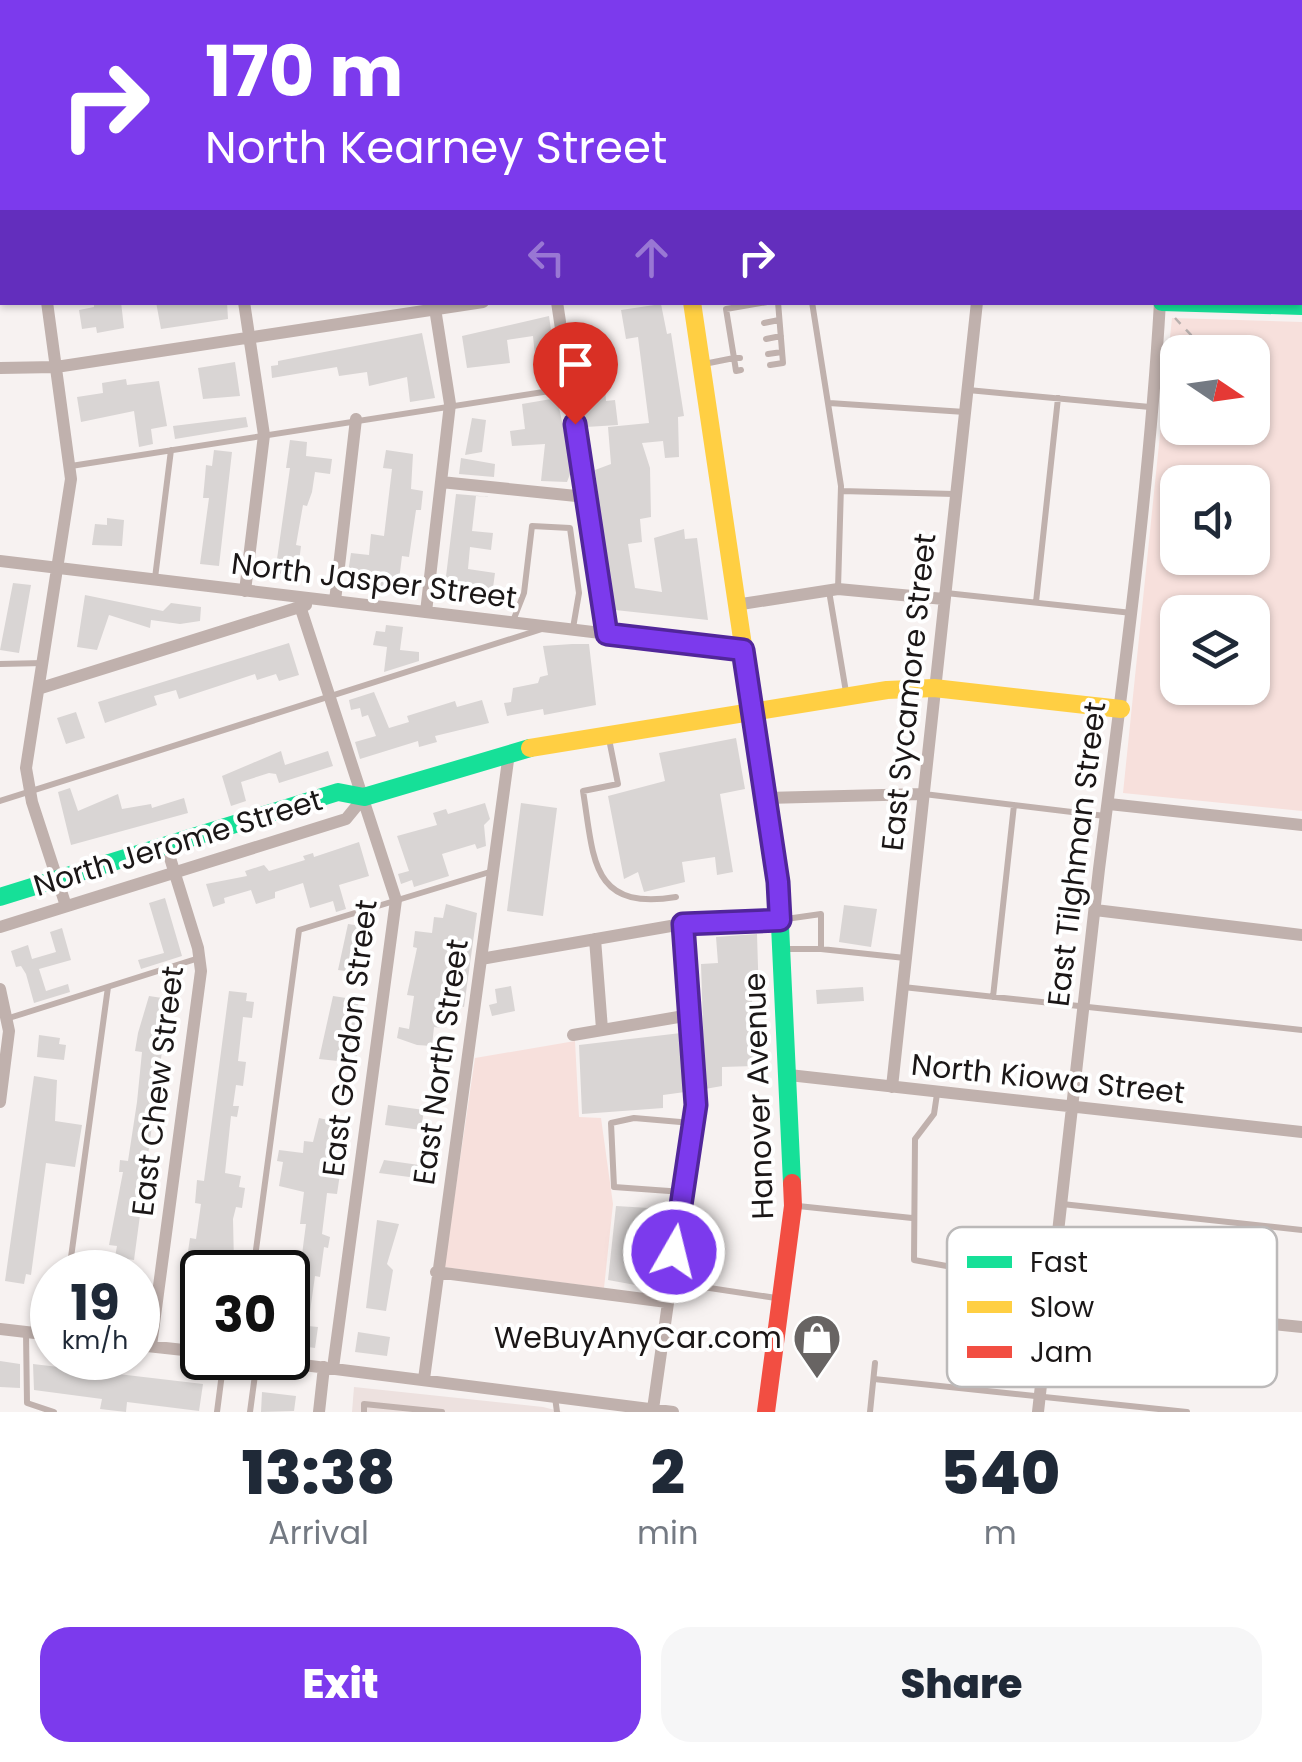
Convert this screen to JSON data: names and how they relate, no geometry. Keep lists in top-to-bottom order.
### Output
{
  "streets": {
    "main road": ["North Jerome Street", "Hanover Avenue"],
    "street": [
      "North Jasper Street",
      "East Sycamore Street",
      "East Tilghman Street",
      "East Gordon Street",
      "East North Street",
      "North Kiowa Street",
      "East Chew Street"
    ]
  },
  "crossings": [
    ["North Jasper Street", "Hanover Avenue"],
    ["East Sycamore Street", "North Jerome Street"],
    ["East Sycamore Street", "North Kiowa Street"],
    ["North Jerome Street", "East Tilghman Street"],
    ["North Jerome Street", "East Gordon Street"],
    ["North Jerome Street", "East North Street"],
    ["North Jerome Street", "East Chew Street"],
    ["North Jerome Street", "Hanover Avenue"],
    ["East Tilghman Street", "North Kiowa Street"],
    ["North Kiowa Street", "Hanover Avenue"]
  ],
  "places": {
    "shop": ["WeBuyAnyCar.com"]
  },
  "legend": ["Fast", "Slow", "Jam"],
  "north": "right",
  "page": {
    "turn": ["170 m", "North Kearney Street"],
    "speed": "19 km/h",
    "limit": "30",
    "eta": [
      "13:38",
      "Arrival",
      "2",
      "min",
      "540",
      "m"
    ],
    "buttons": ["Exit", "Share"]
  }
}
